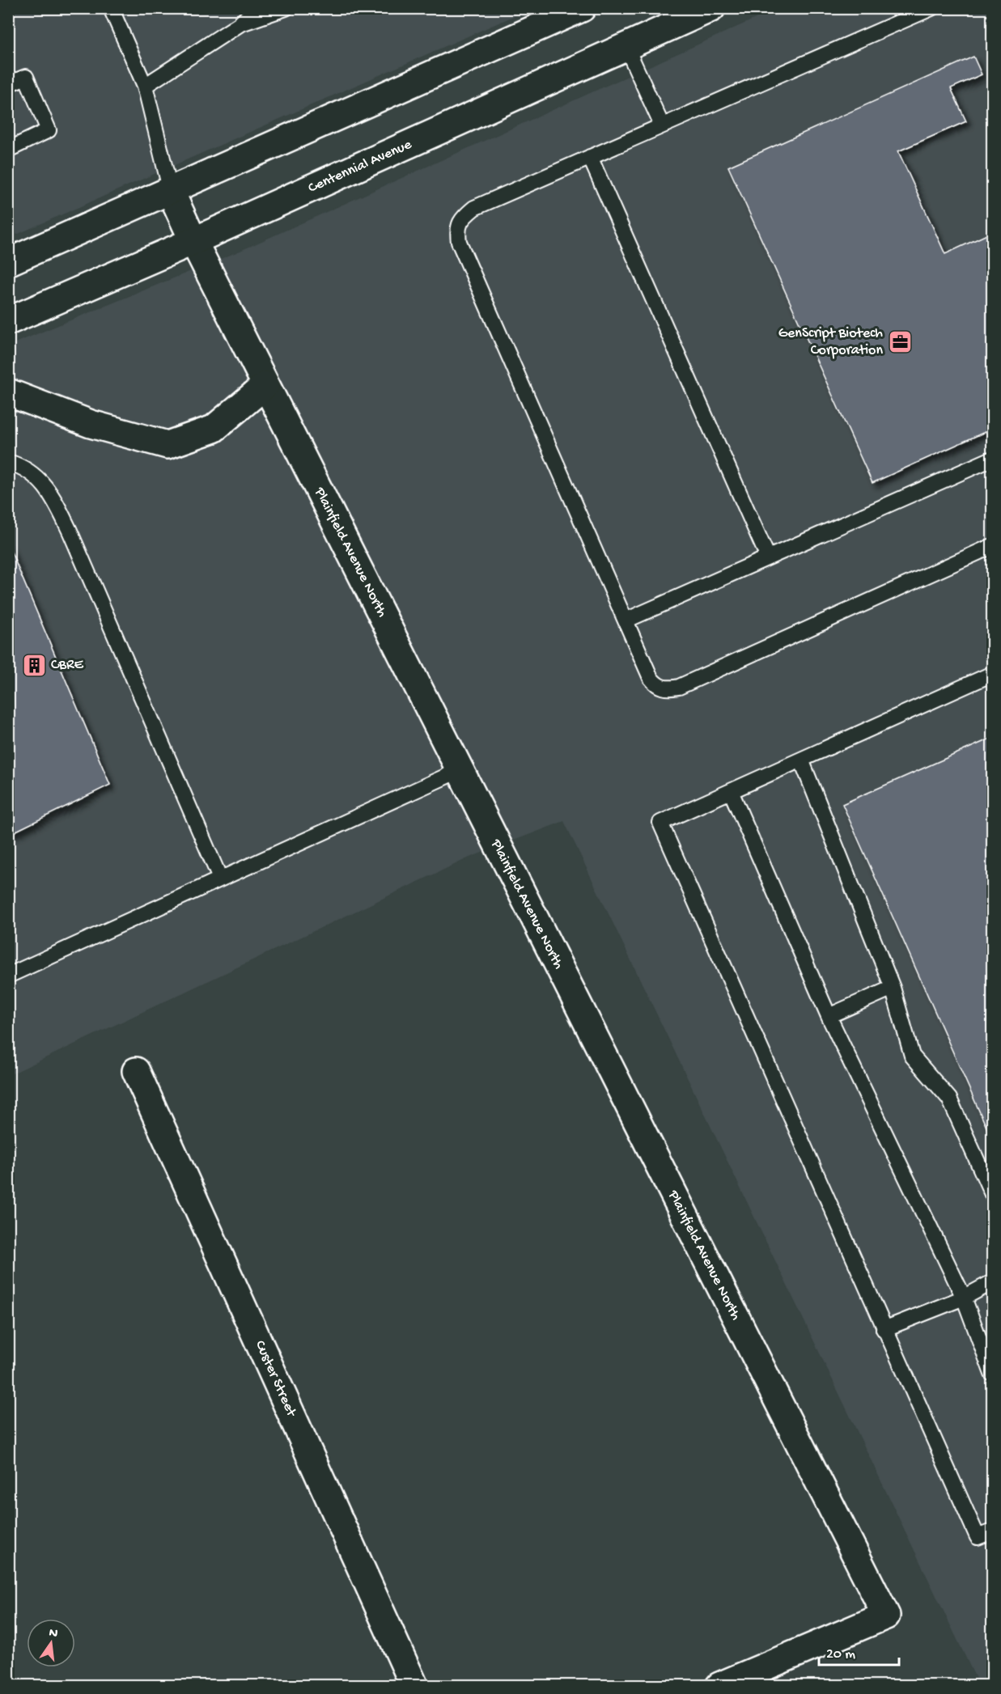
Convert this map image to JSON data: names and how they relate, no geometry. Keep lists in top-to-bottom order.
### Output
{
  "streets": {
    "street": ["Centennial Avenue", "Plainfield Avenue North", "Custer Street"]
  },
  "crossings": [
    ["Centennial Avenue", "Plainfield Avenue North"]
  ],
  "places": {
    "office": ["GenScript Biotech Corporation"],
    "building": ["CBRE"]
  },
  "scale_bar": "20 m",
  "north": "top"
}
